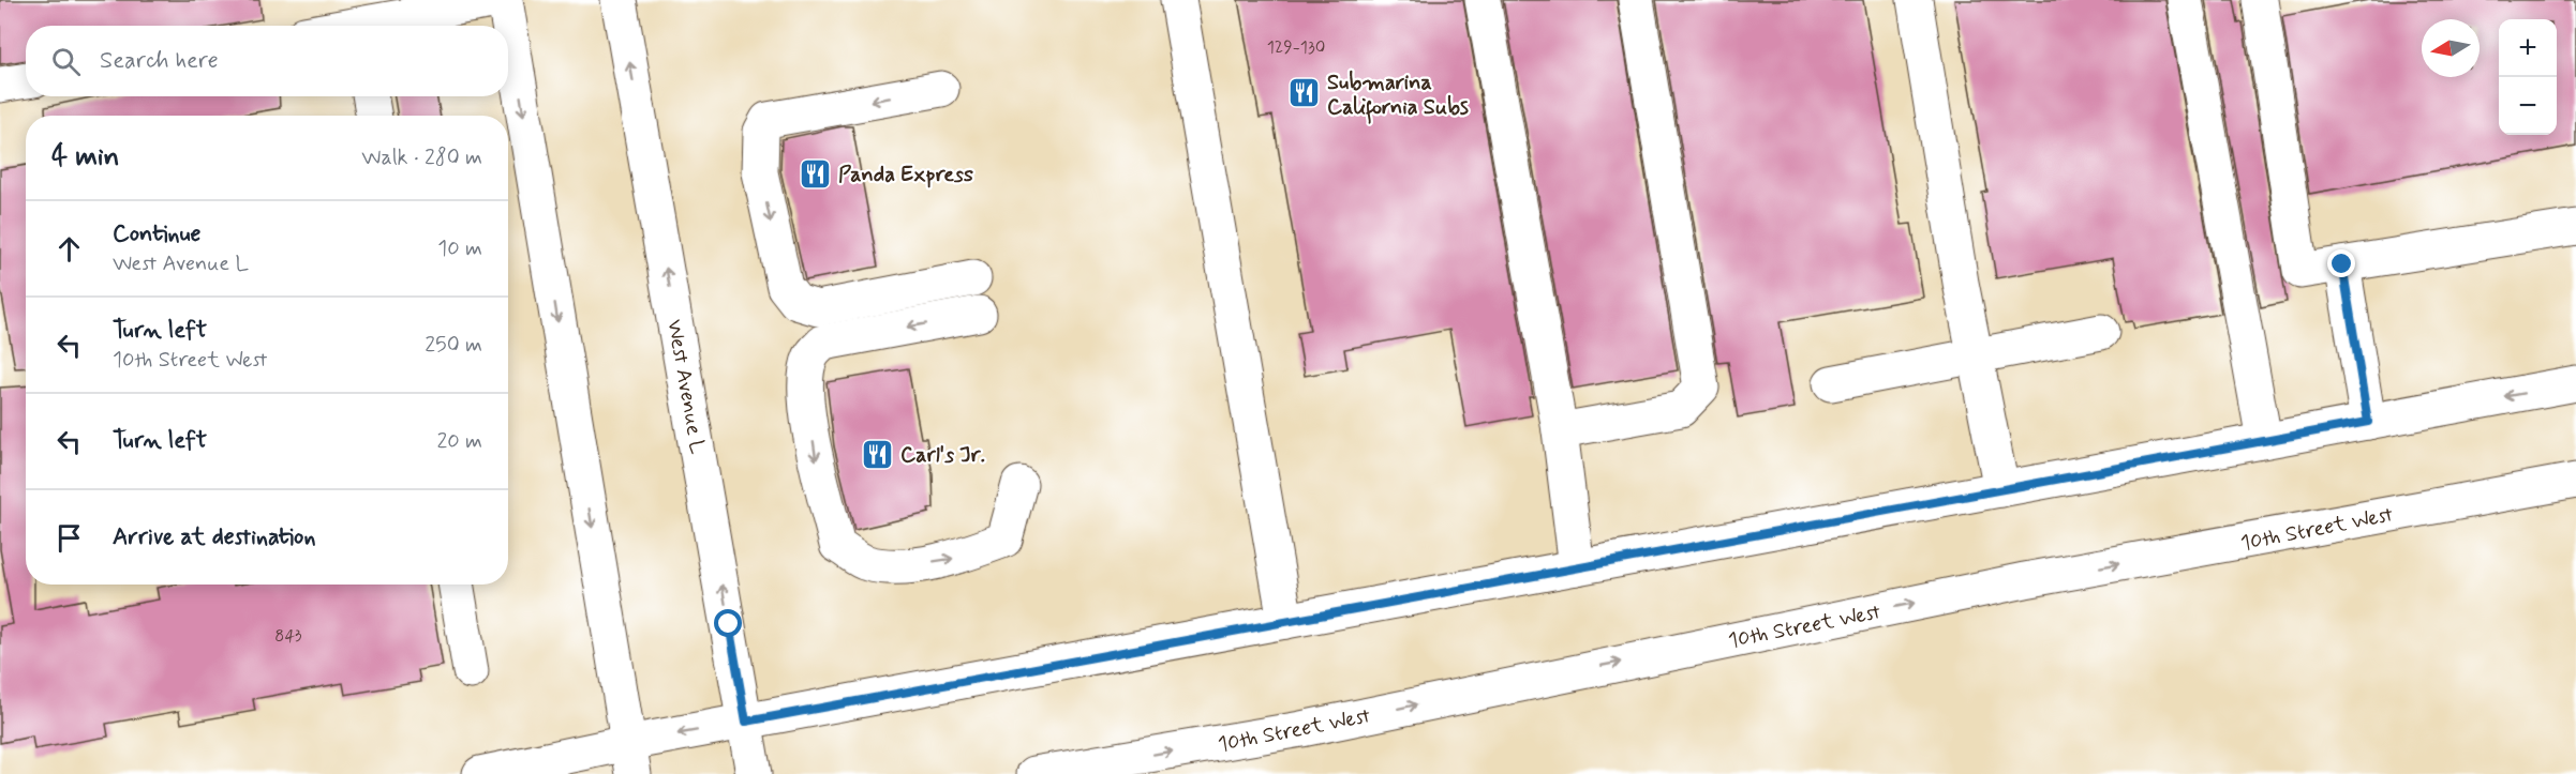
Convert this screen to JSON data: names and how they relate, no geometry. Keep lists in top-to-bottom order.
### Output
{
  "streets": {
    "main road": ["West Avenue L", "10th Street West"]
  },
  "places": {
    "restaurant": ["Submarina California Subs", "Panda Express", "Carl's Jr."]
  },
  "house_numbers": ["129-130", "843"],
  "north": "left",
  "page": {
    "map_buttons": ["+", "−"],
    "search": "Search here",
    "heading": ["4 min", "Walk · 280 m"],
    "list": [
      ["Continue", "West Avenue L", "10 m"],
      ["Turn left", "10th Street West", "250 m"],
      ["Turn left", "20 m"],
      "Arrive at destination"
    ]
  }
}
